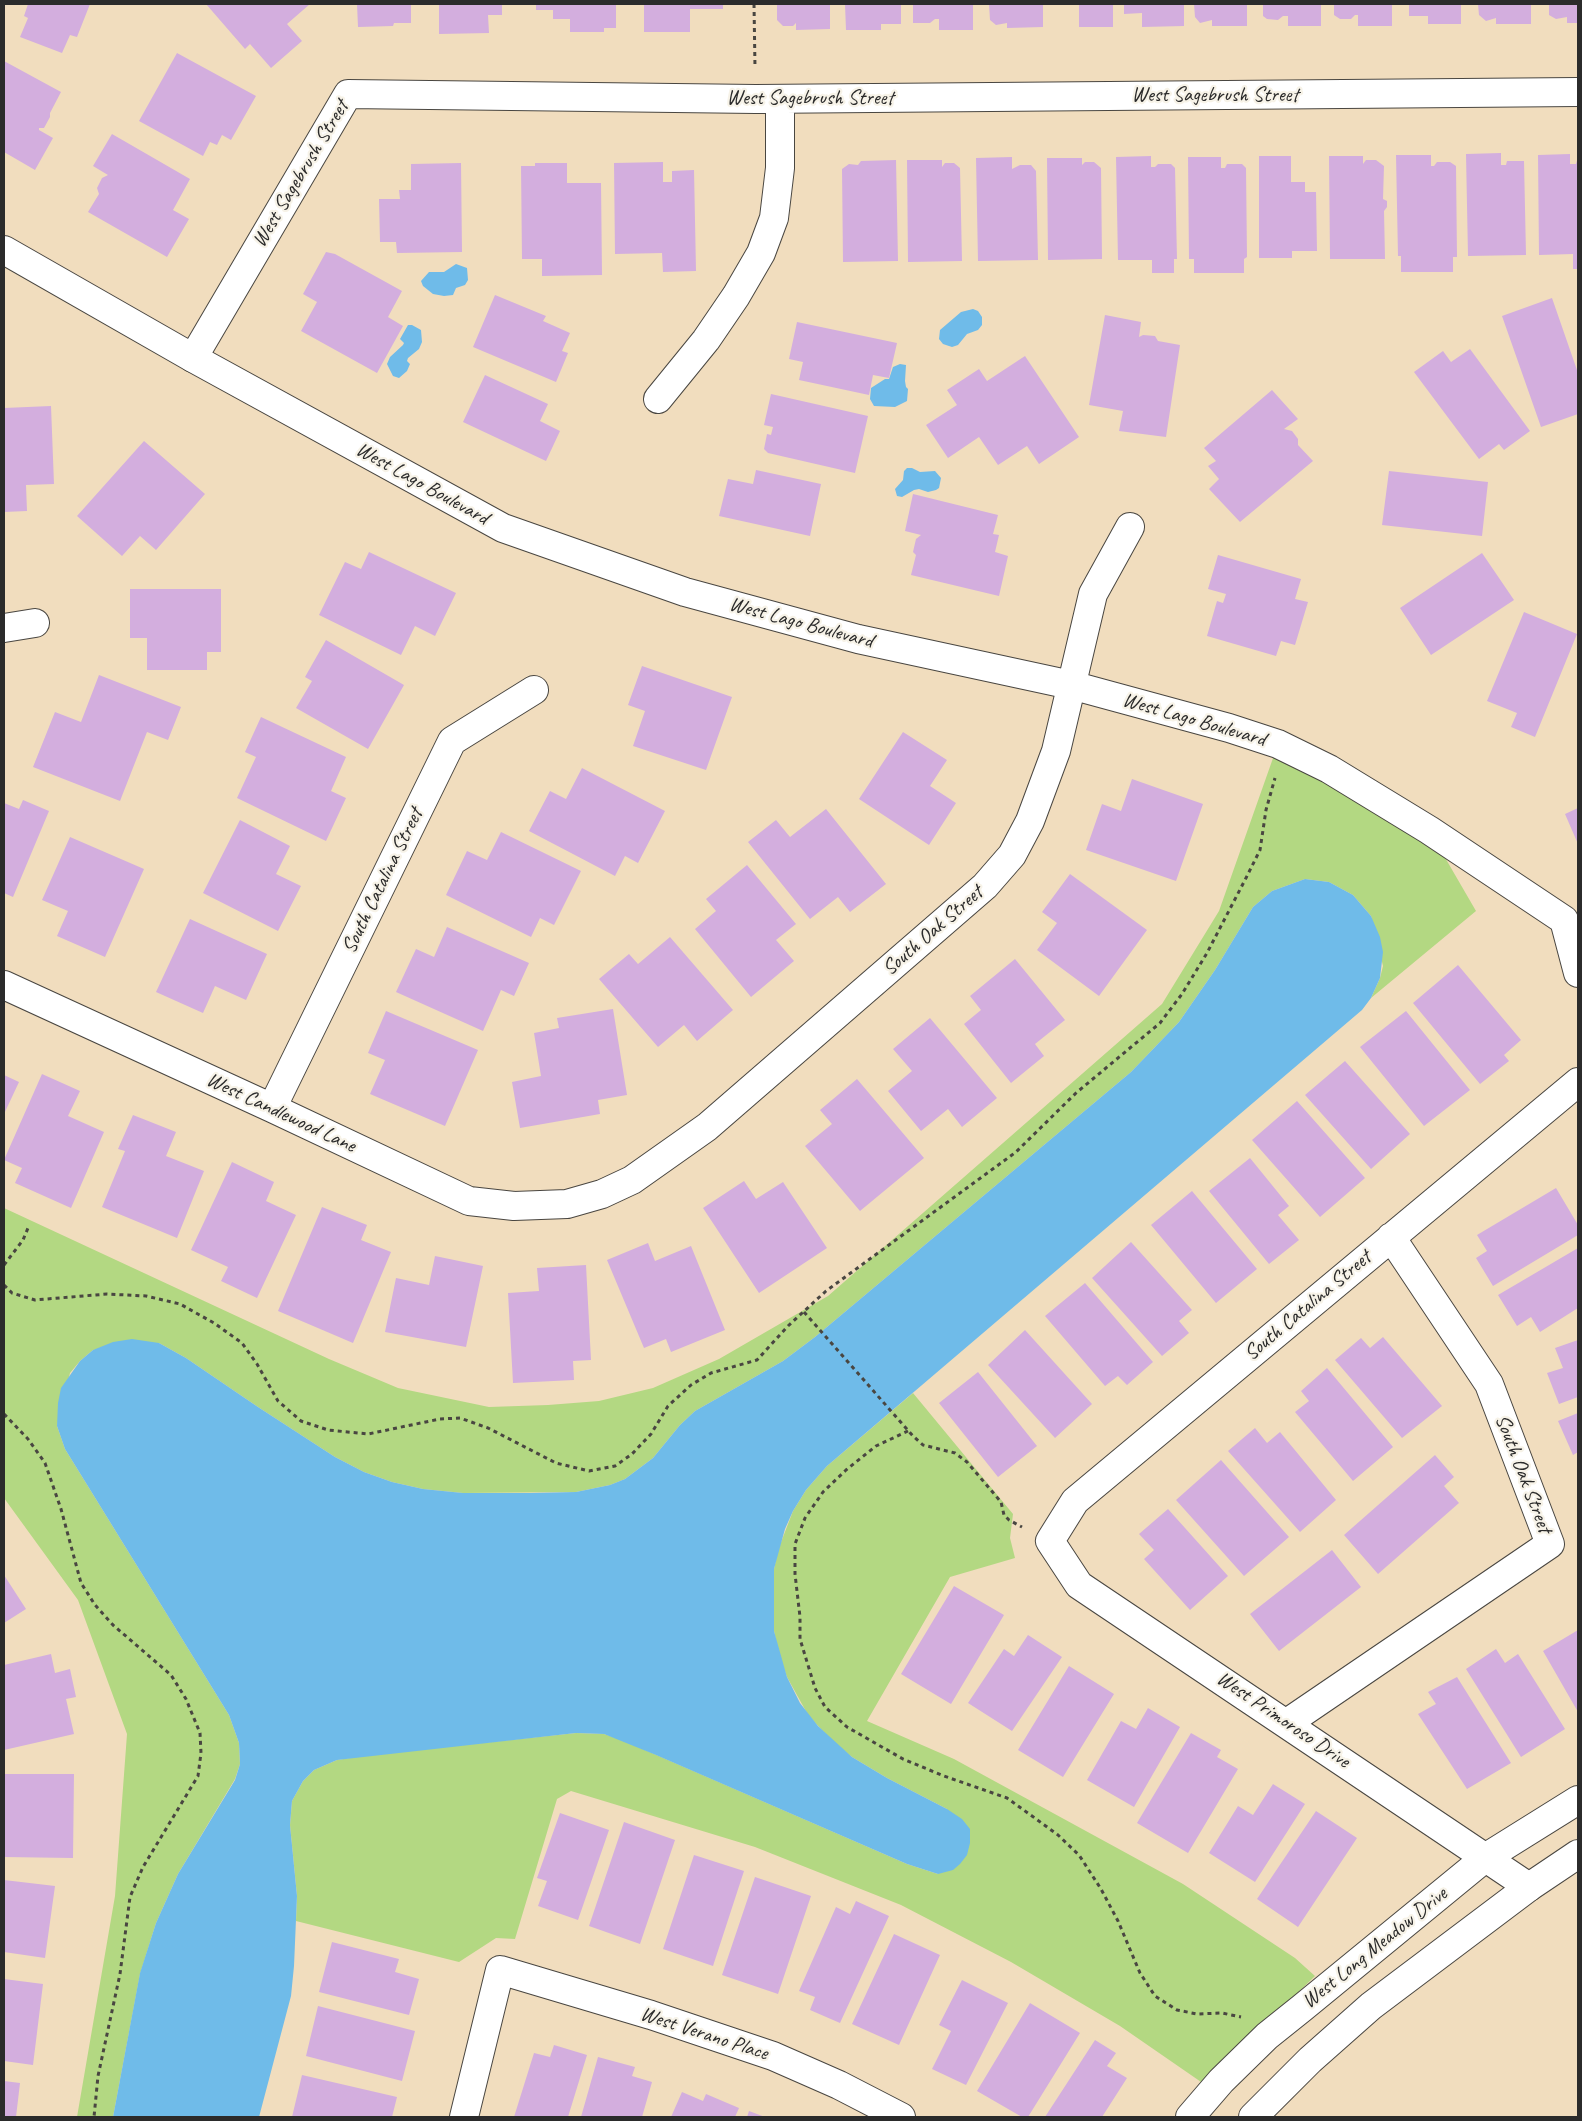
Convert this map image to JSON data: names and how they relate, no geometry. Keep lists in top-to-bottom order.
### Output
{
  "streets": {
    "street": [
      "West Sagebrush Street",
      "West Lago Boulevard",
      "South Catalina Street",
      "South Oak Street",
      "West Candlewood Lane",
      "West Primoroso Drive",
      "West Long Meadow Drive",
      "West Verano Place"
    ]
  },
  "crossings": [
    ["West Sagebrush Street", "West Lago Boulevard"],
    ["West Lago Boulevard", "South Oak Street"],
    ["South Catalina Street", "South Oak Street"],
    ["South Catalina Street", "West Candlewood Lane"],
    ["South Catalina Street", "West Primoroso Drive"],
    ["South Oak Street", "West Candlewood Lane"],
    ["South Oak Street", "West Primoroso Drive"],
    ["West Primoroso Drive", "West Long Meadow Drive"]
  ]
}
